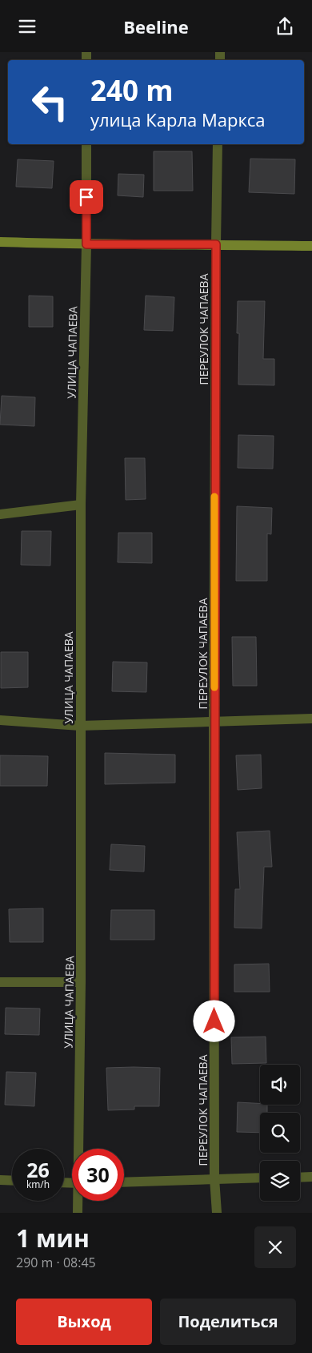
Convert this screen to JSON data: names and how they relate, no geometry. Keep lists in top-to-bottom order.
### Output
{
  "streets": {
    "street": ["ПЕРЕУЛОК ЧАПАЕВА", "УЛИЦА ЧАПАЕВА"]
  },
  "page": {
    "header": "Beeline",
    "turn": ["240 m", "улица Карла Маркса"],
    "speed": "26 km/h",
    "limit": "30",
    "heading": ["1 мин", "290 m · 08:45"],
    "buttons": ["Выход", "Поделиться"]
  }
}
